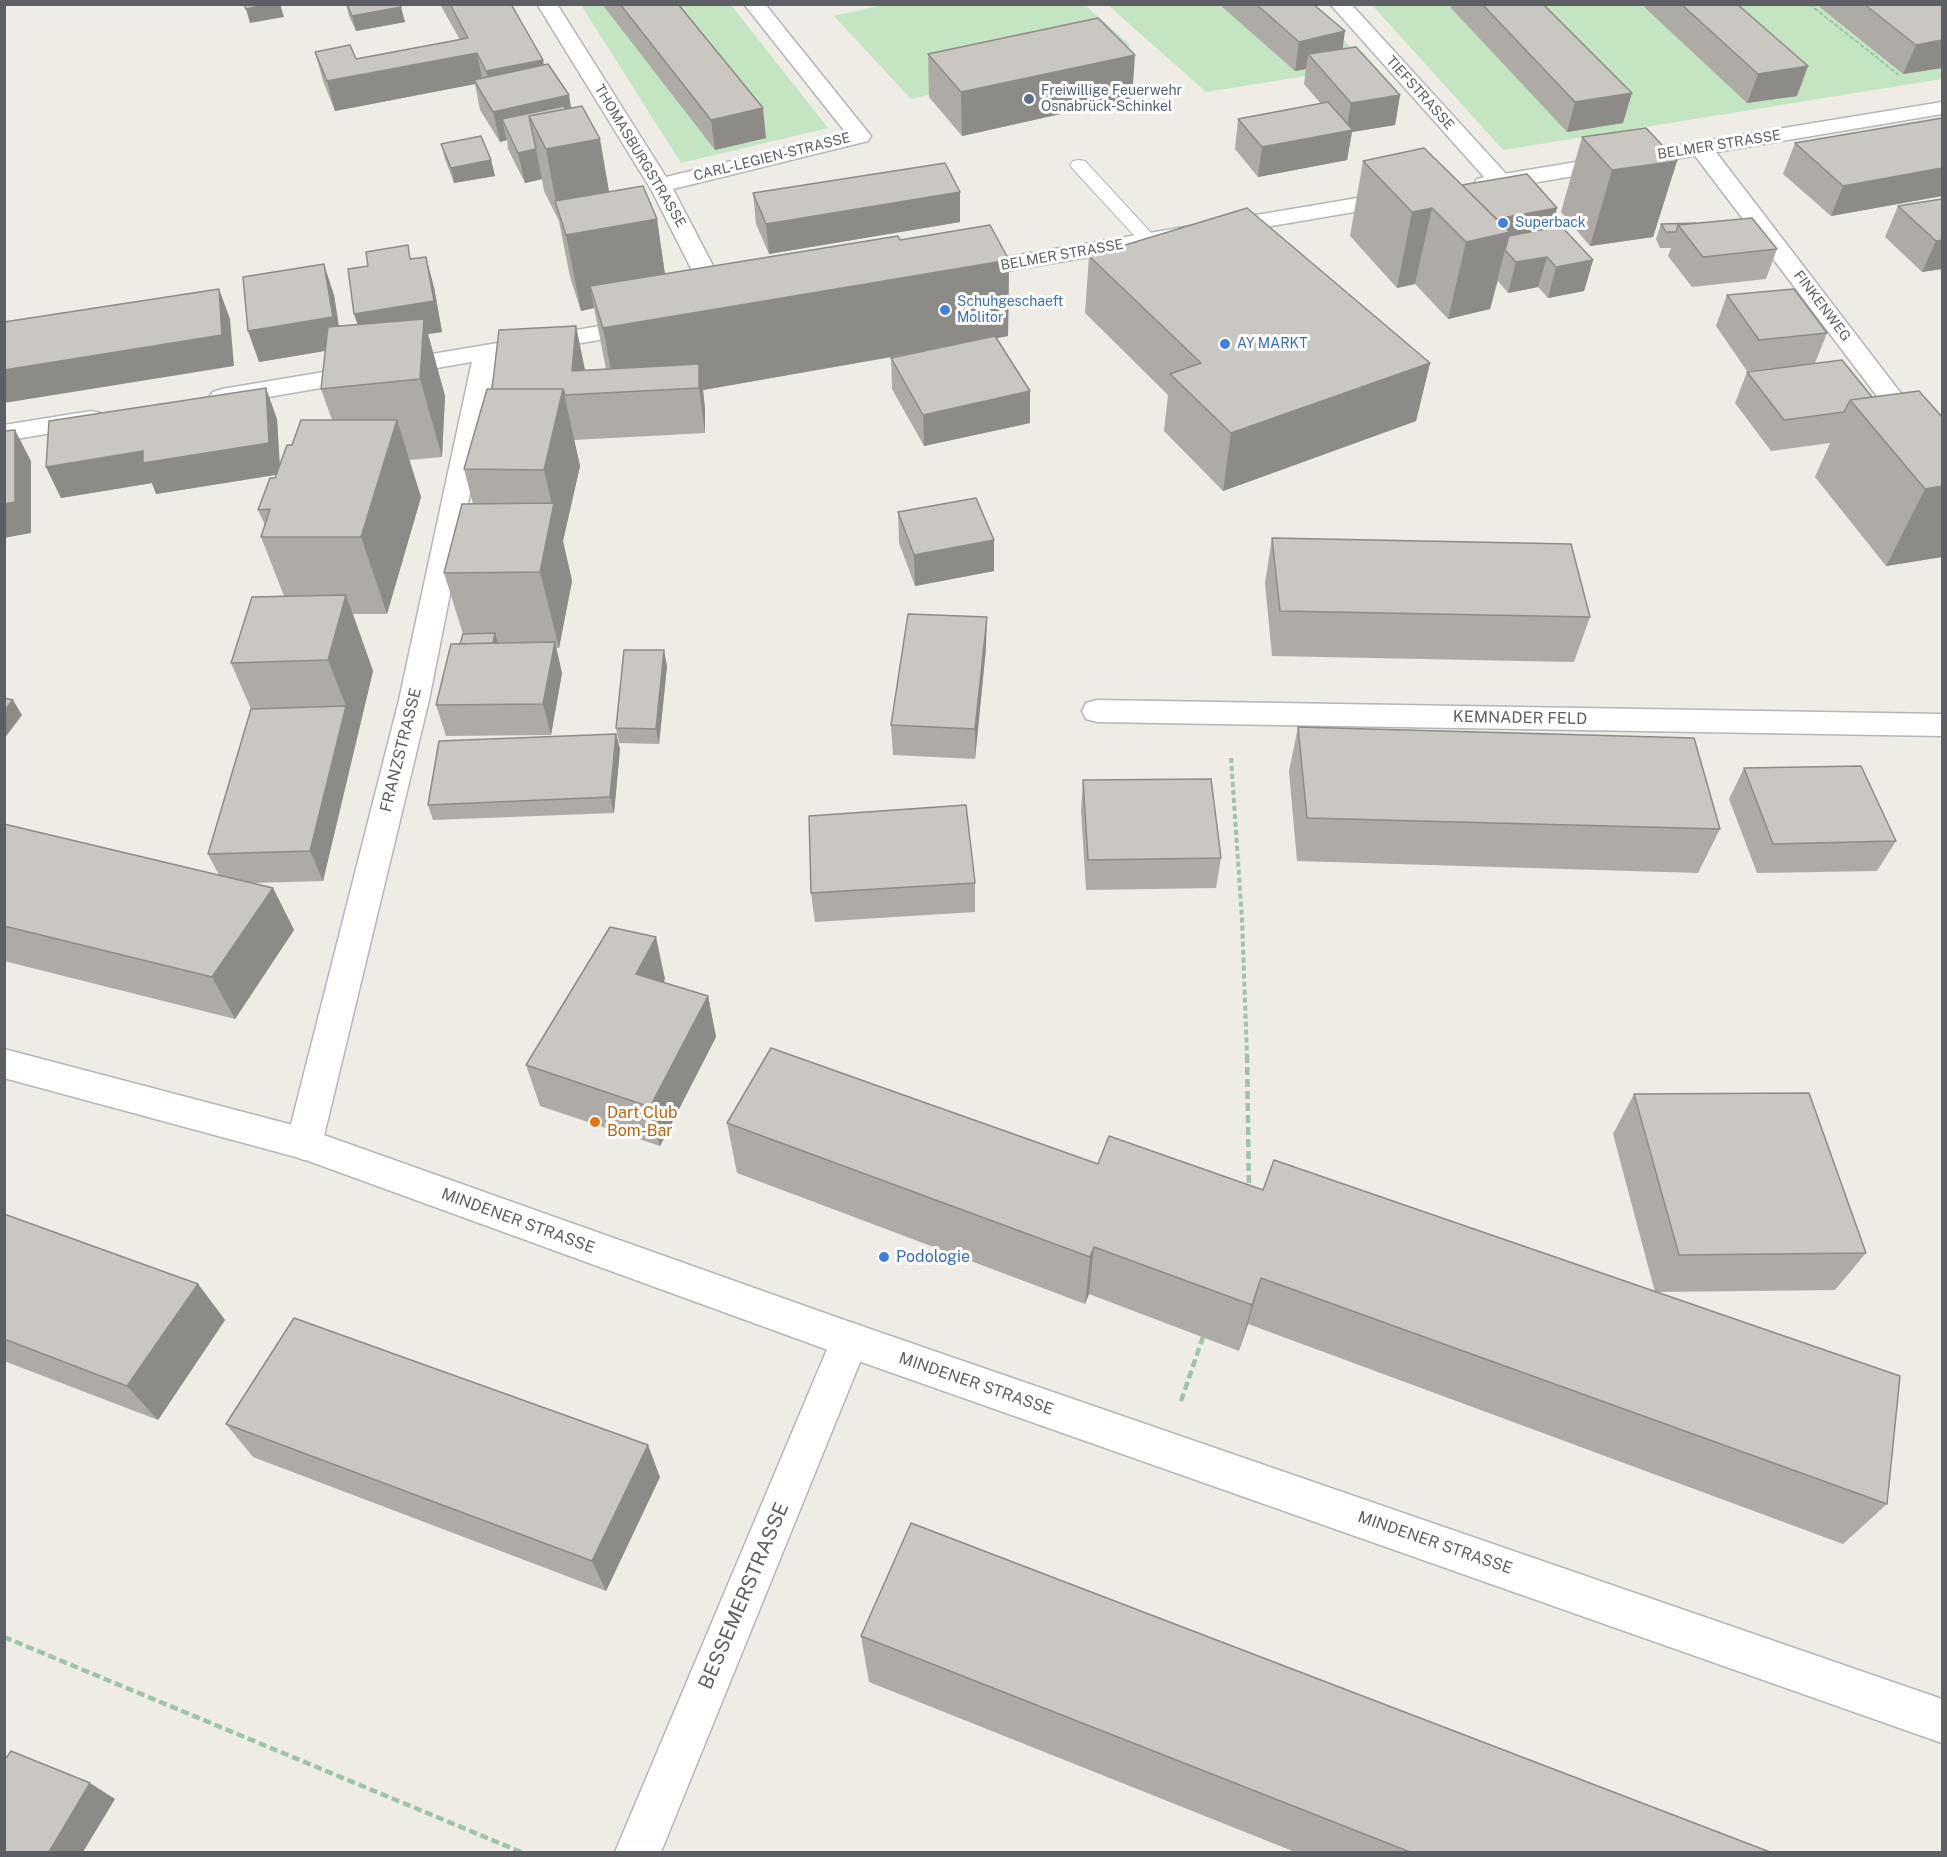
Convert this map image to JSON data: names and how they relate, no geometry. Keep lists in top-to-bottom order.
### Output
{
  "streets": {
    "street": [
      "TIEFSTRASSE",
      "BELMER STRASSE",
      "THOMASBURGSTRASSE",
      "CARL-LEGIEN-STRASSE",
      "FINKENWEG",
      "KEMNADER FELD",
      "FRANZSTRASSE",
      "MINDENER STRASSE",
      "BESSEMERSTRASSE"
    ]
  },
  "crossings": [
    ["TIEFSTRASSE", "BELMER STRASSE"],
    ["BELMER STRASSE", "FINKENWEG"],
    ["THOMASBURGSTRASSE", "CARL-LEGIEN-STRASSE"],
    ["FRANZSTRASSE", "MINDENER STRASSE"],
    ["MINDENER STRASSE", "BESSEMERSTRASSE"]
  ],
  "places": [
    "Freiwillige Feuerwehr Osnabrück-Schinkel",
    "Superback",
    "Schuhgeschaeft Molitor",
    "AY MARKT",
    "Dart Club Bom-Bar",
    "Podologie"
  ]
}
